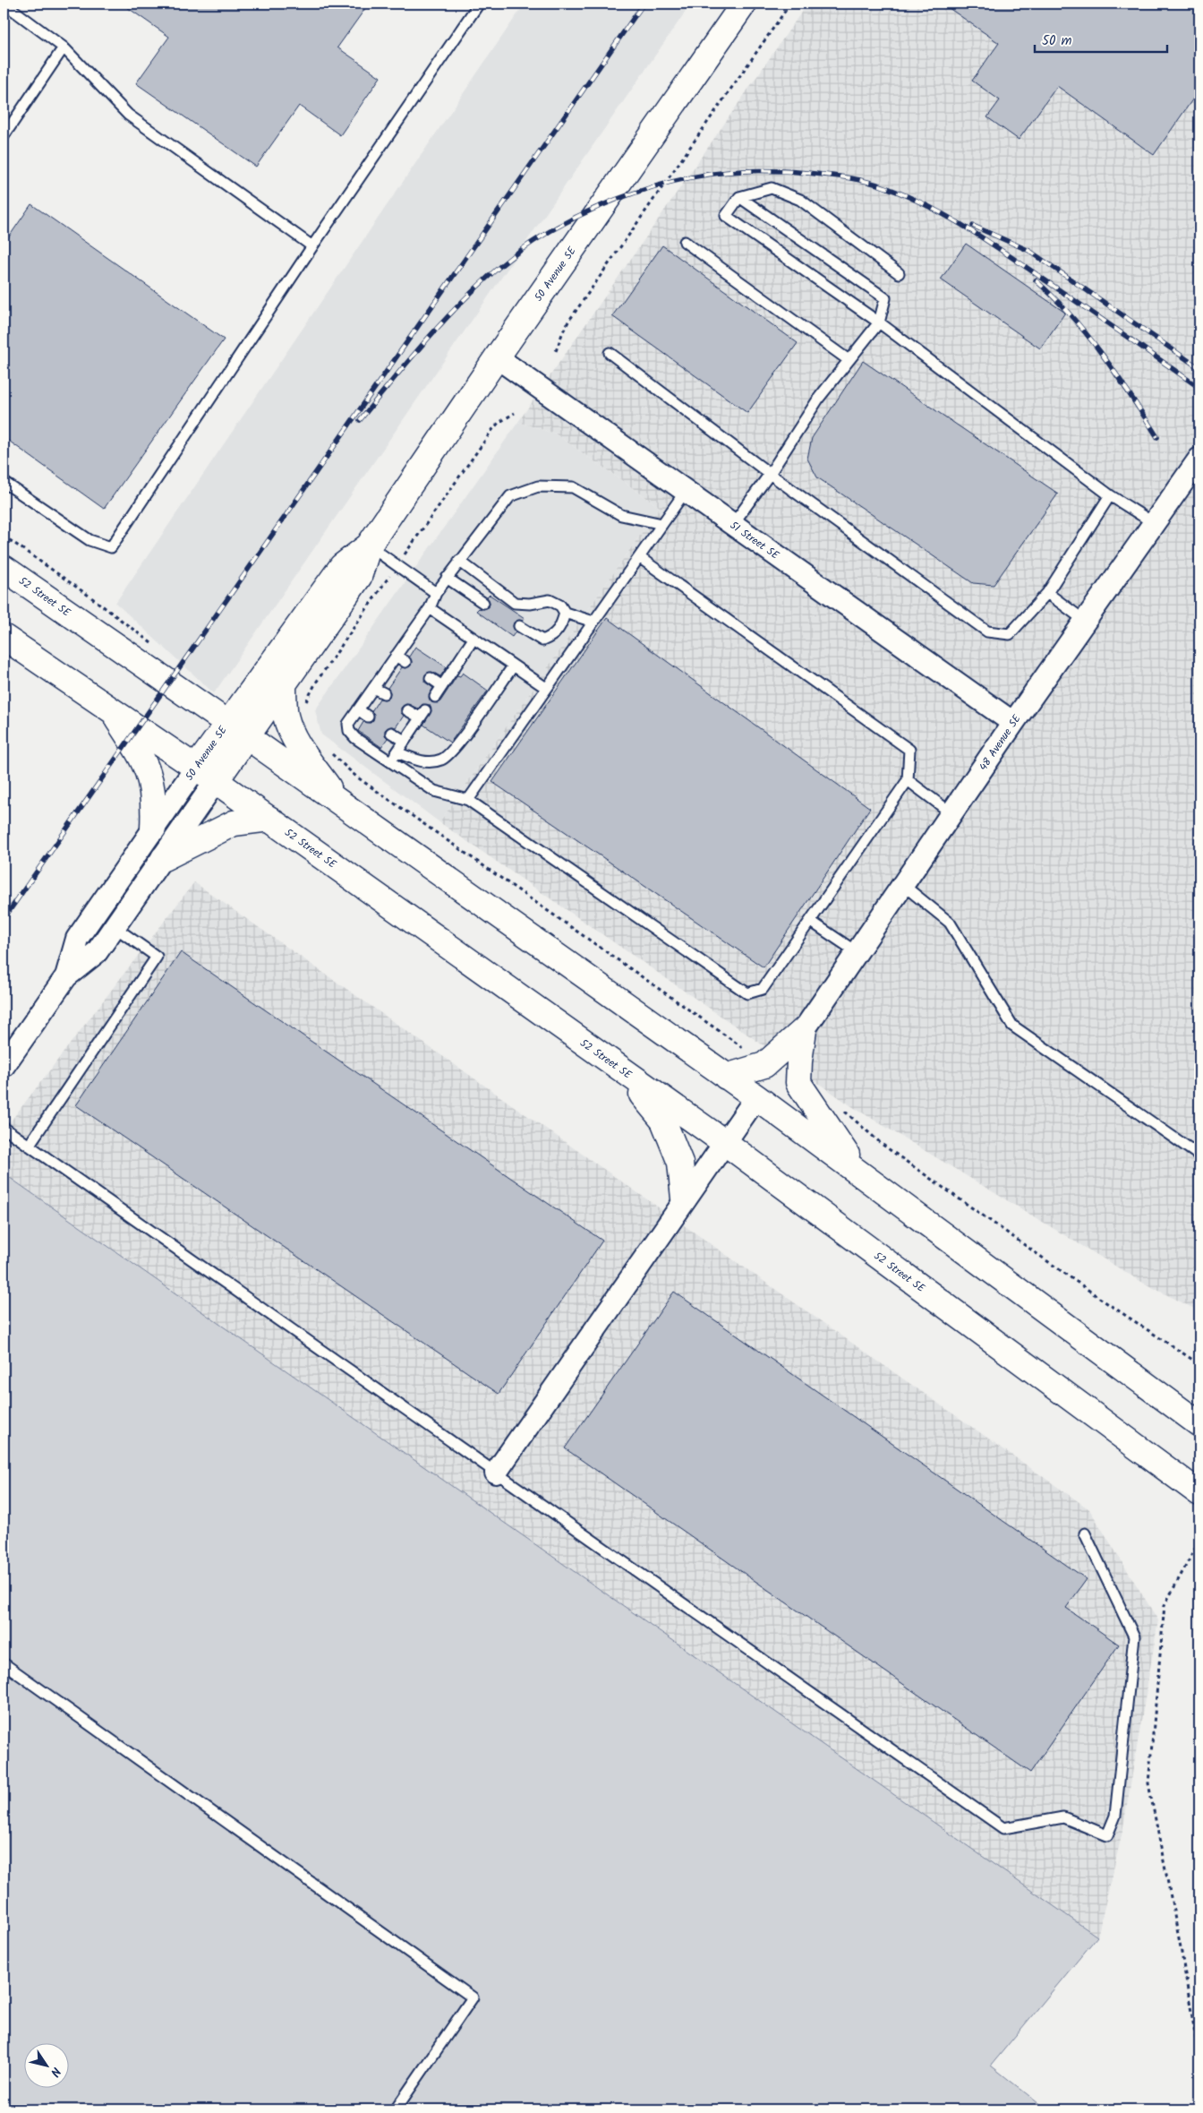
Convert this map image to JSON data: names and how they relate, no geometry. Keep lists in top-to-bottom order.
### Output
{
  "streets": {
    "main road": ["50 Avenue SE", "52 Street SE"],
    "street": ["51 Street SE", "48 Avenue SE"]
  },
  "crossings": [
    ["50 Avenue SE", "51 Street SE"],
    ["50 Avenue SE", "52 Street SE"],
    ["51 Street SE", "48 Avenue SE"]
  ],
  "scale_bar": "50 m",
  "north": "bottom right"
}
